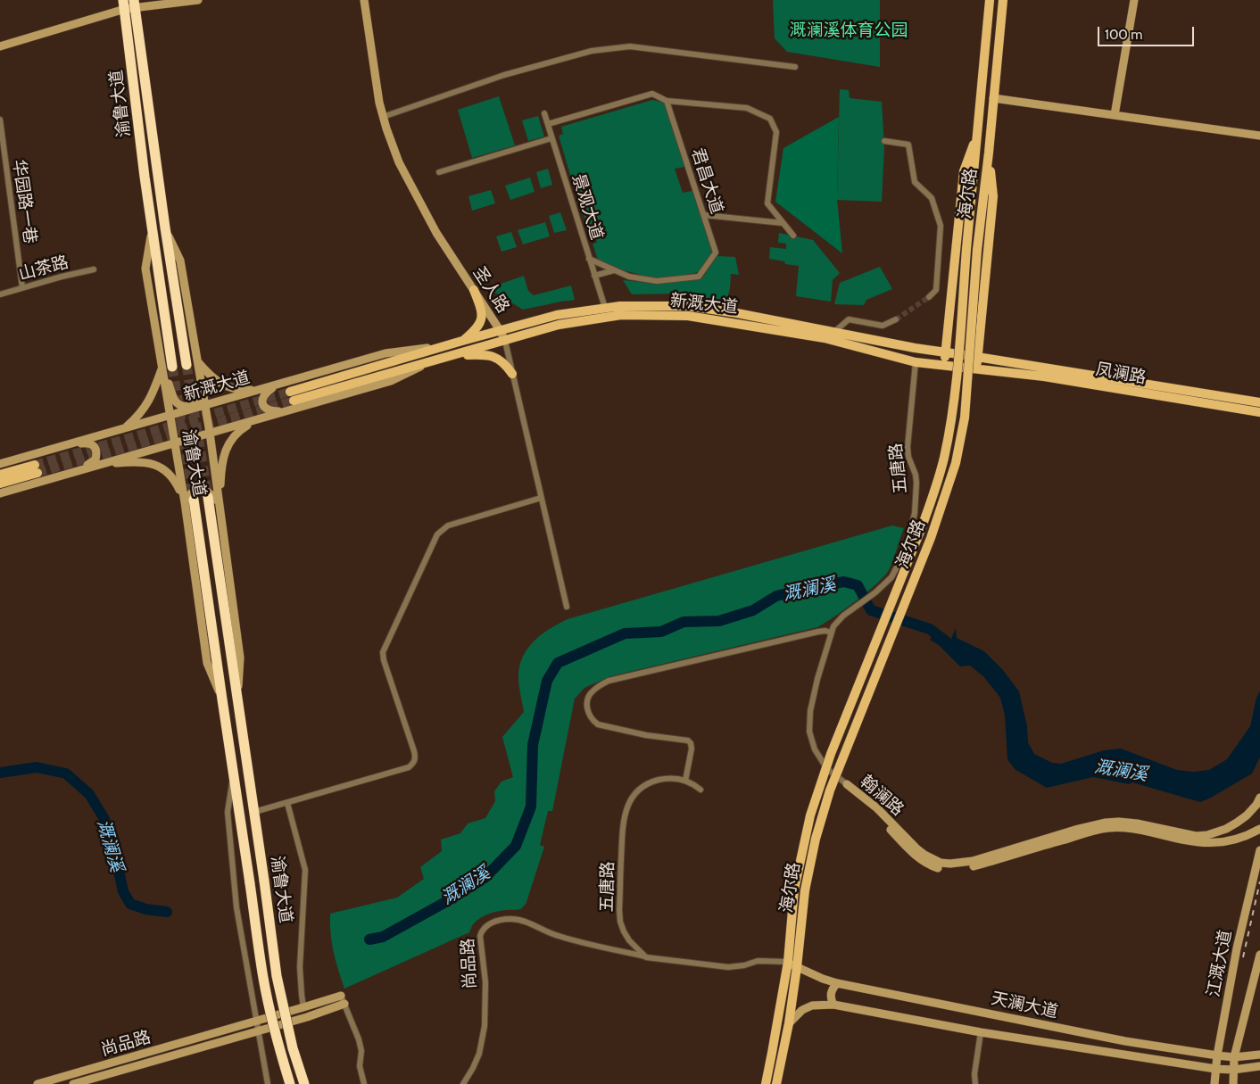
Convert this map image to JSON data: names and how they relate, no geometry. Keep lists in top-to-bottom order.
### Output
{
  "streets": {
    "highway": ["渝鲁大道"],
    "main road": ["海尔路", "新溉大道", "凤澜路"],
    "street": [
      "君昌大道",
      "华园路一巷",
      "景观大道",
      "山茶路",
      "圣人路",
      "五唐路",
      "翰澜路",
      "尚品路",
      "江溉大道",
      "天澜大道"
    ]
  },
  "crossings": [
    ["渝鲁大道", "新溉大道"],
    ["君昌大道", "景观大道"],
    ["海尔路", "天澜大道"],
    ["华园路一巷", "山茶路"],
    ["景观大道", "新溉大道"],
    ["圣人路", "新溉大道"],
    ["新溉大道", "凤澜路"],
    ["新溉大道", "五唐路"],
    ["五唐路", "翰澜路"],
    ["五唐路", "尚品路"],
    ["江溉大道", "天澜大道"]
  ],
  "water": ["溉澜溪"],
  "parks": ["溉澜溪体育公园"],
  "scale_bar": "100 m"
}
